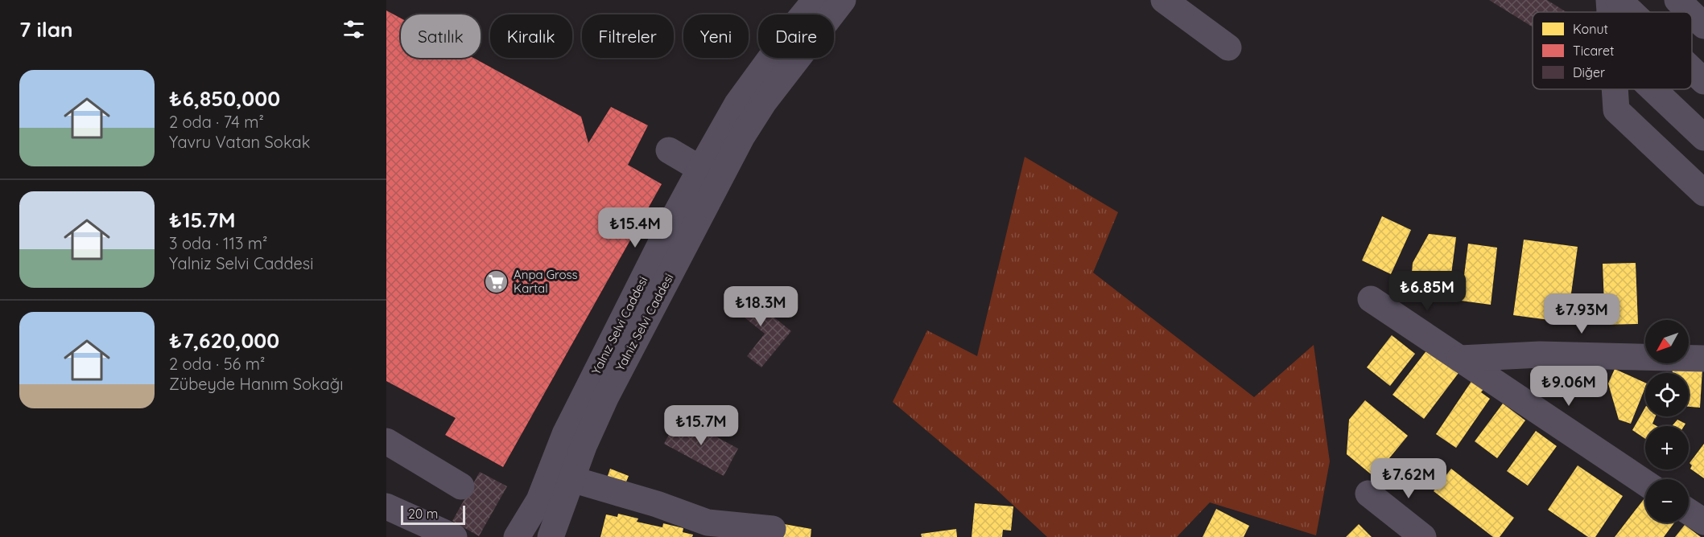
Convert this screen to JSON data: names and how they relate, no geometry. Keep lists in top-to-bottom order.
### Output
{
  "streets": {
    "street": ["Yalniz Selvi Caddesi", "Yalnız Selvi Caddesi"]
  },
  "places": {
    "supermarket": ["Anpa Gross Kartal"]
  },
  "legend": ["Konut", "Ticaret", "Diğer"],
  "scale_bar": "20 m",
  "north": "bottom left",
  "page": {
    "heading": "7 ilan",
    "chip": [
      "Satılık",
      "Kiralık",
      "Filtreler",
      "Yeni",
      "Daire"
    ],
    "list": [
      {
        "name": "₺6,850,000",
        "note": "2 oda · 74 m² · Yavru Vatan Sokak"
      },
      {
        "name": "₺15.7M",
        "note": "3 oda · 113 m² · Yalniz Selvi Caddesi"
      },
      {
        "name": "₺7,620,000",
        "note": "2 oda · 56 m² · Zübeyde Hanım Sokağı"
      }
    ],
    "price": [
      "₺15.4M",
      "₺6.85M",
      "₺18.3M",
      "₺7.93M",
      "₺9.06M",
      "₺15.7M",
      "₺7.62M"
    ],
    "map_buttons": ["+", "−"],
    "scale": "20 m"
  }
}
